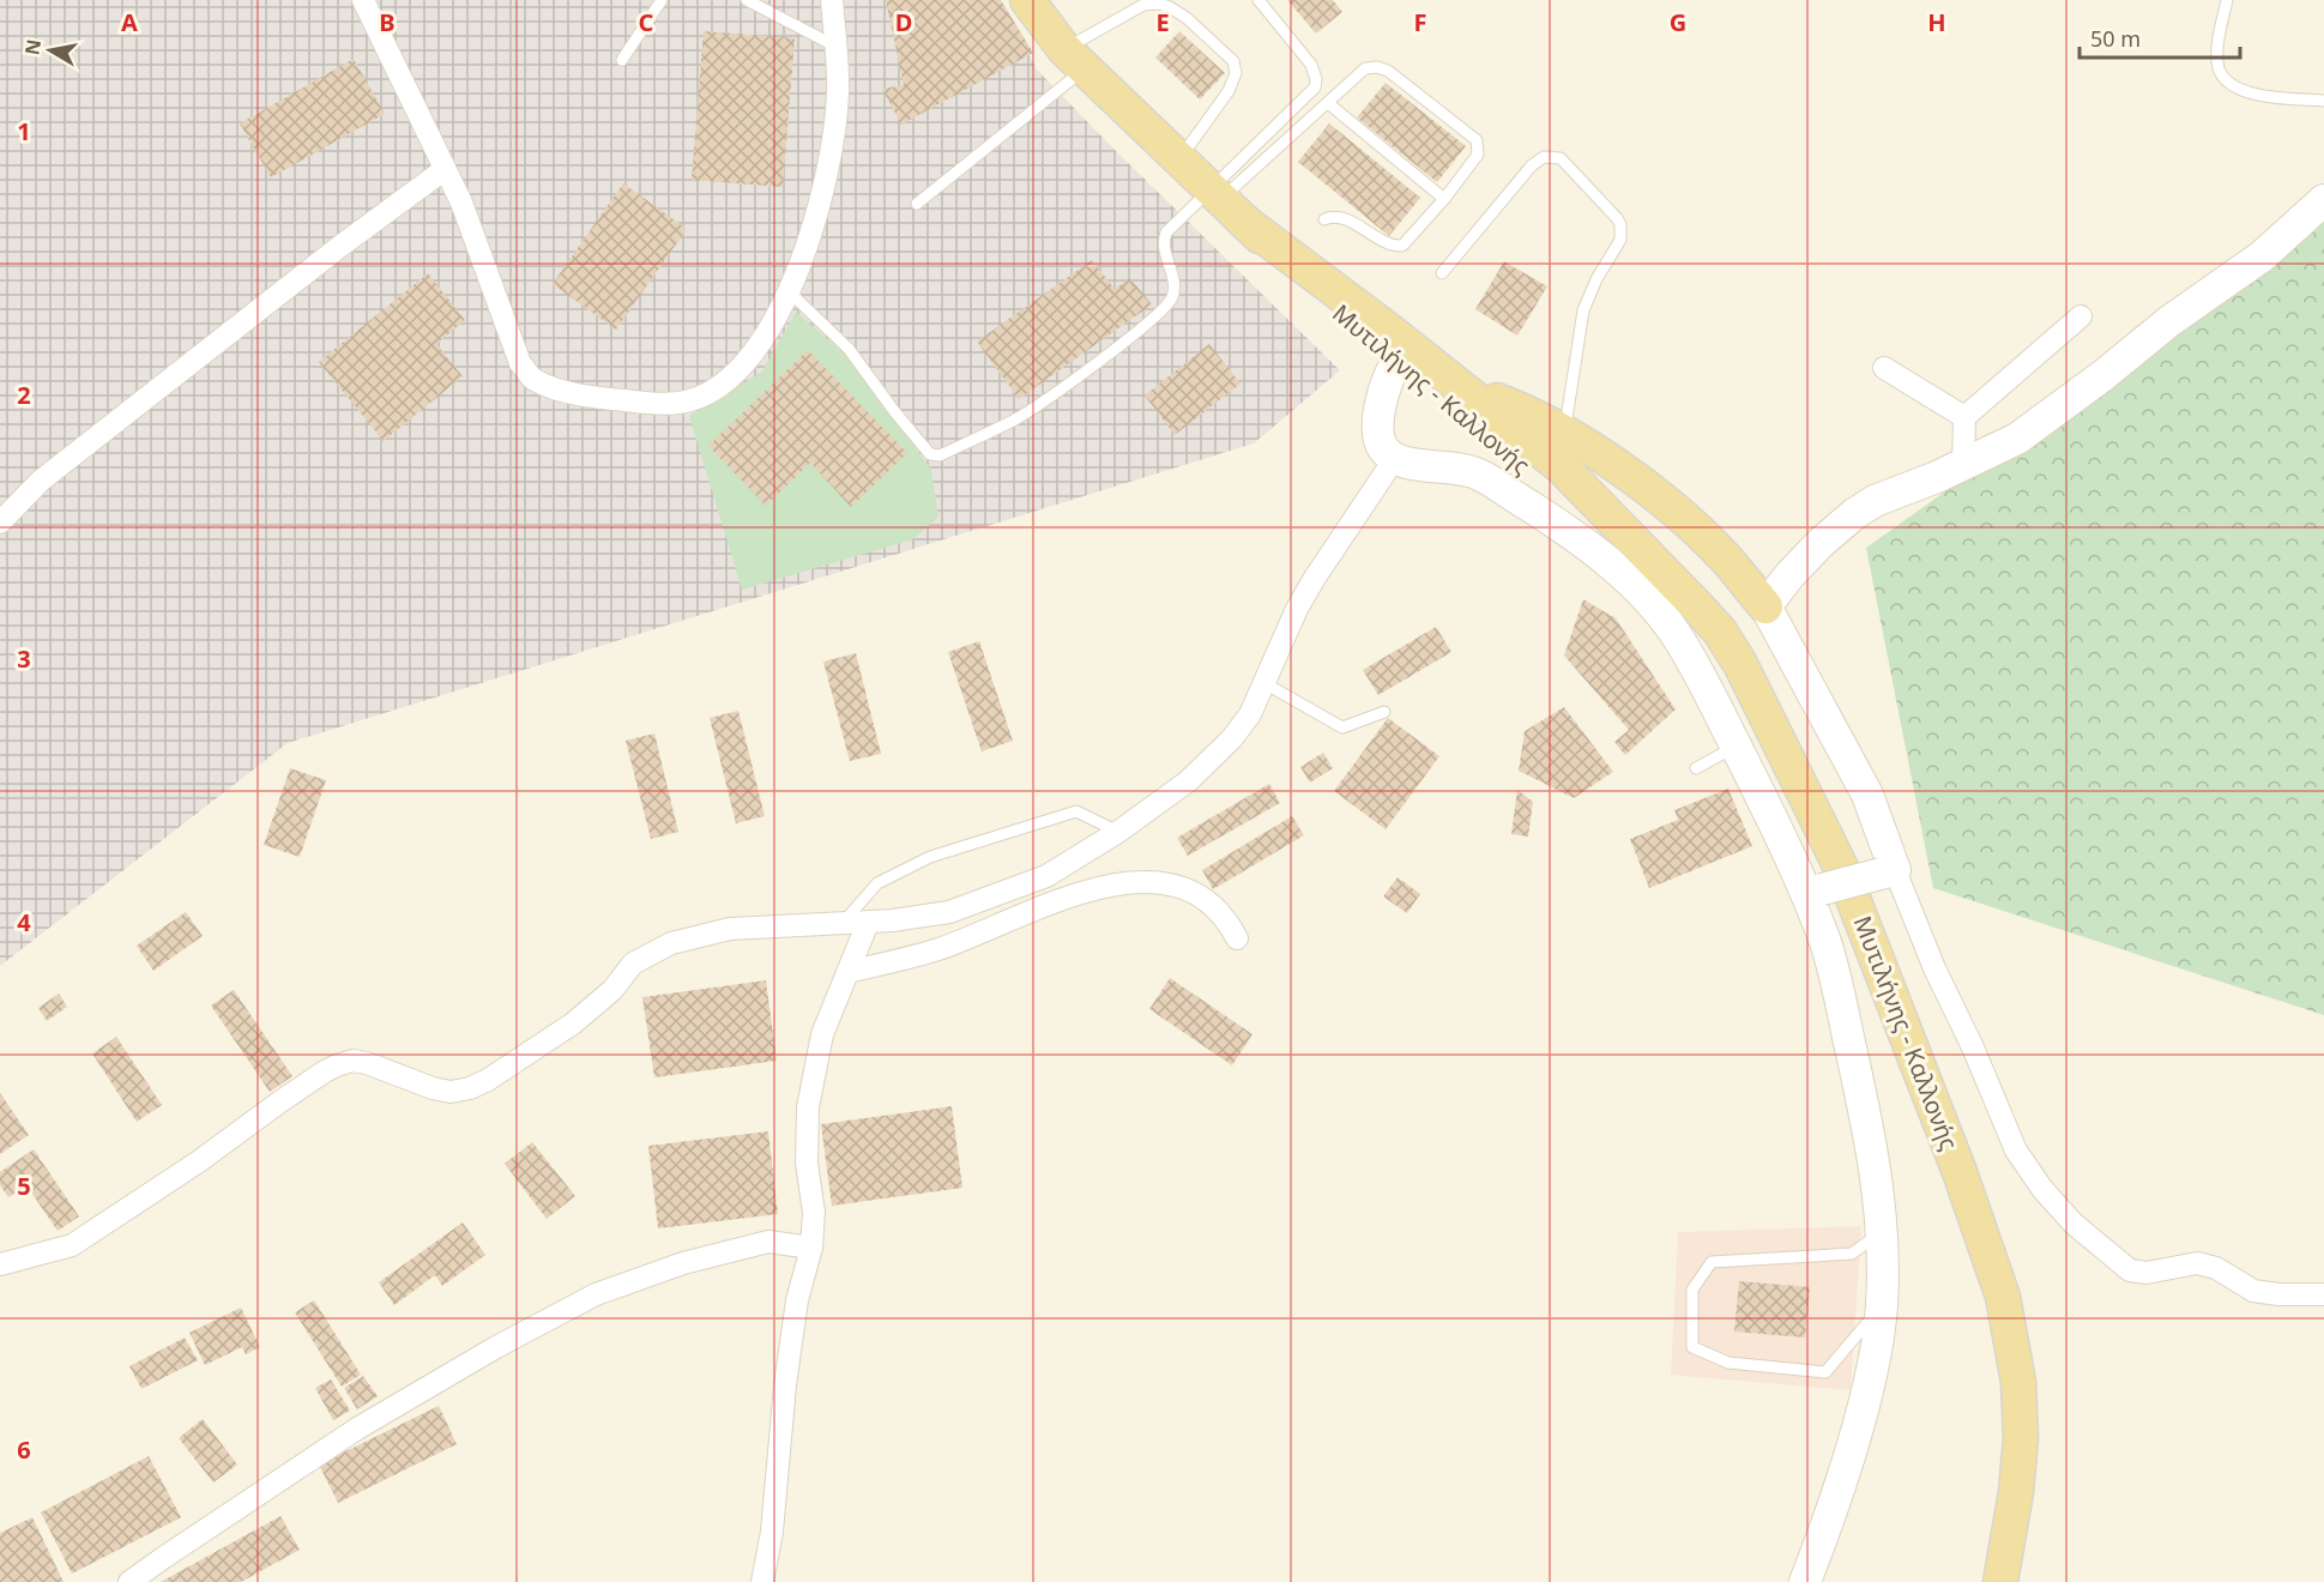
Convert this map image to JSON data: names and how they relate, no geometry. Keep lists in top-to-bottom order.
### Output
{
  "streets": {
    "main road": ["Μυτιλήνης - Καλλονής"]
  },
  "scale_bar": "50 m",
  "north": "left",
  "grid": {
    "columns": [
      "A",
      "B",
      "C",
      "D",
      "E",
      "F",
      "G",
      "H"
    ],
    "rows": [
      "1",
      "2",
      "3",
      "4",
      "5",
      "6"
    ]
  }
}
